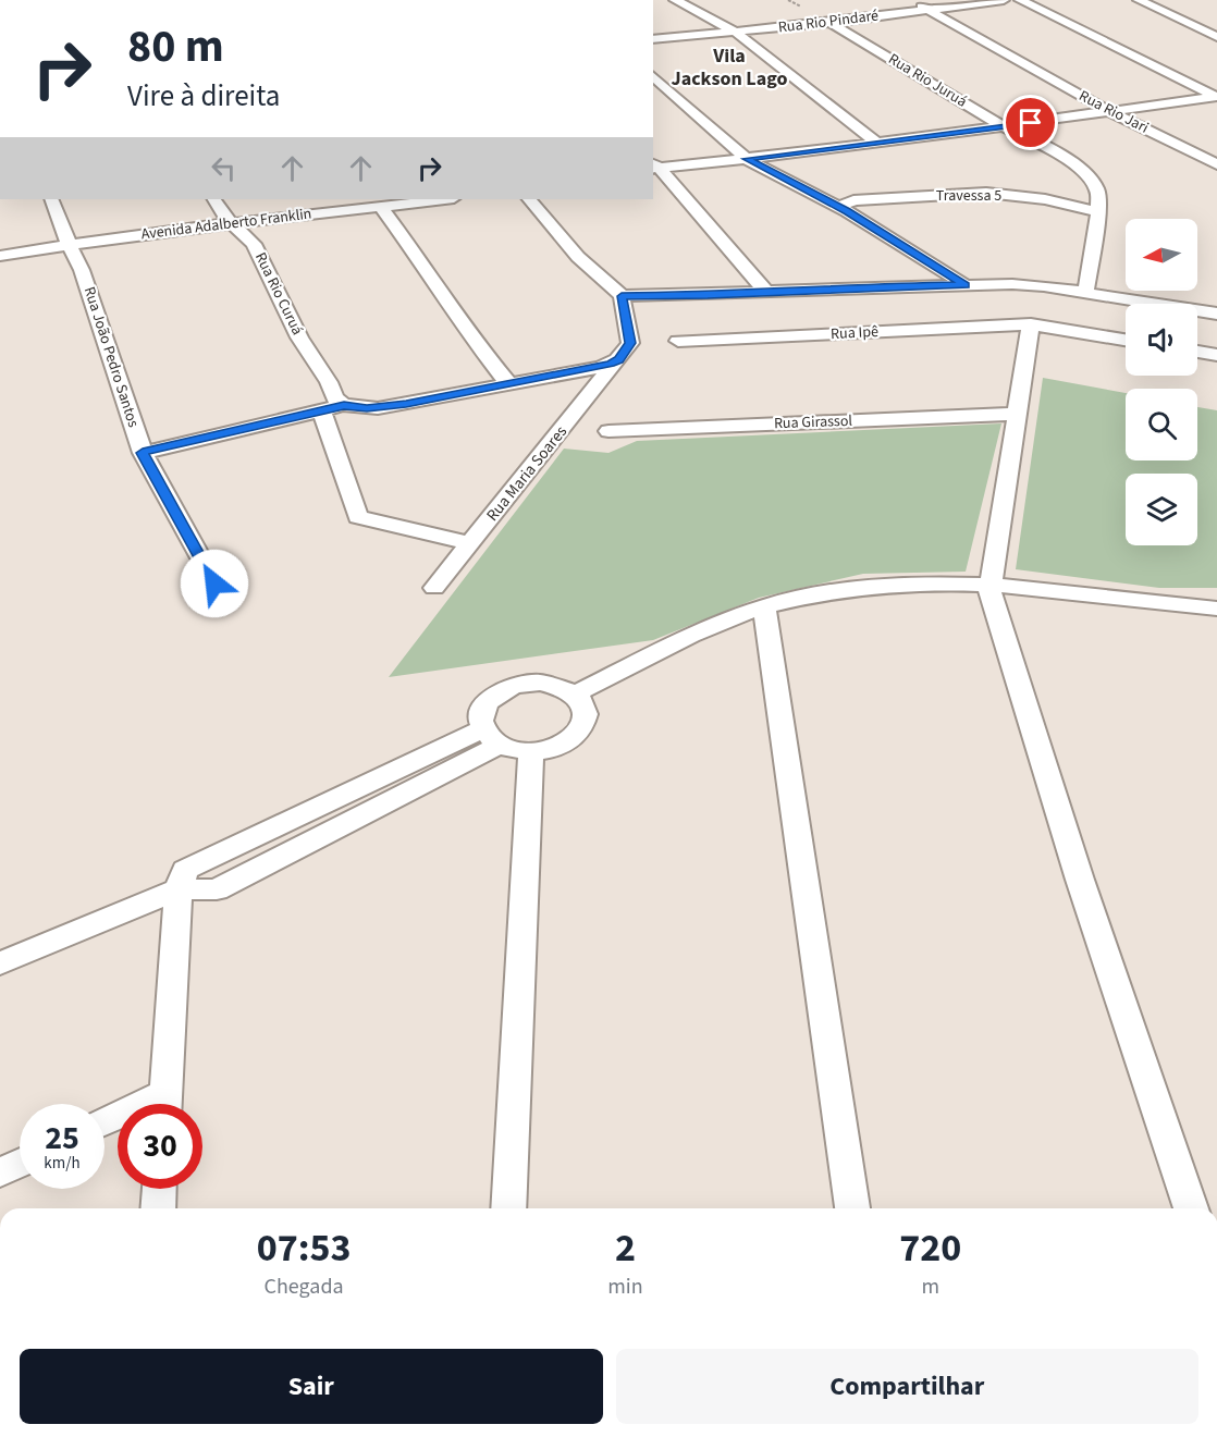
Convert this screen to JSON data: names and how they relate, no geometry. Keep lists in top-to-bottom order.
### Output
{
  "streets": {
    "street": [
      "Rua Rio Pindaré",
      "Rua Rio Juruá",
      "Rua Rio Jari",
      "Travessa 5",
      "Avenida Adalberto Franklin",
      "Rua Rio Curuá",
      "Rua Ipê",
      "Rua João Pedro Santos",
      "Rua Girassol",
      "Rua Maria Soares"
    ]
  },
  "crossings": [
    ["Rua Rio Pindaré", "Rua Rio Juruá"],
    ["Rua Rio Pindaré", "Rua Rio Jari"],
    ["Rua Rio Juruá", "Travessa 5"],
    ["Avenida Adalberto Franklin", "Rua Rio Curuá"],
    ["Avenida Adalberto Franklin", "Rua João Pedro Santos"],
    ["Rua Rio Curuá", "Rua Maria Soares"]
  ],
  "districts": ["Vila Jackson Lago"],
  "north": "left",
  "page": {
    "turn": ["80 m", "Vire à direita"],
    "speed": "25 km/h",
    "limit": "30",
    "eta": [
      "07:53",
      "Chegada",
      "2",
      "min",
      "720",
      "m"
    ],
    "buttons": ["Sair", "Compartilhar"]
  }
}
